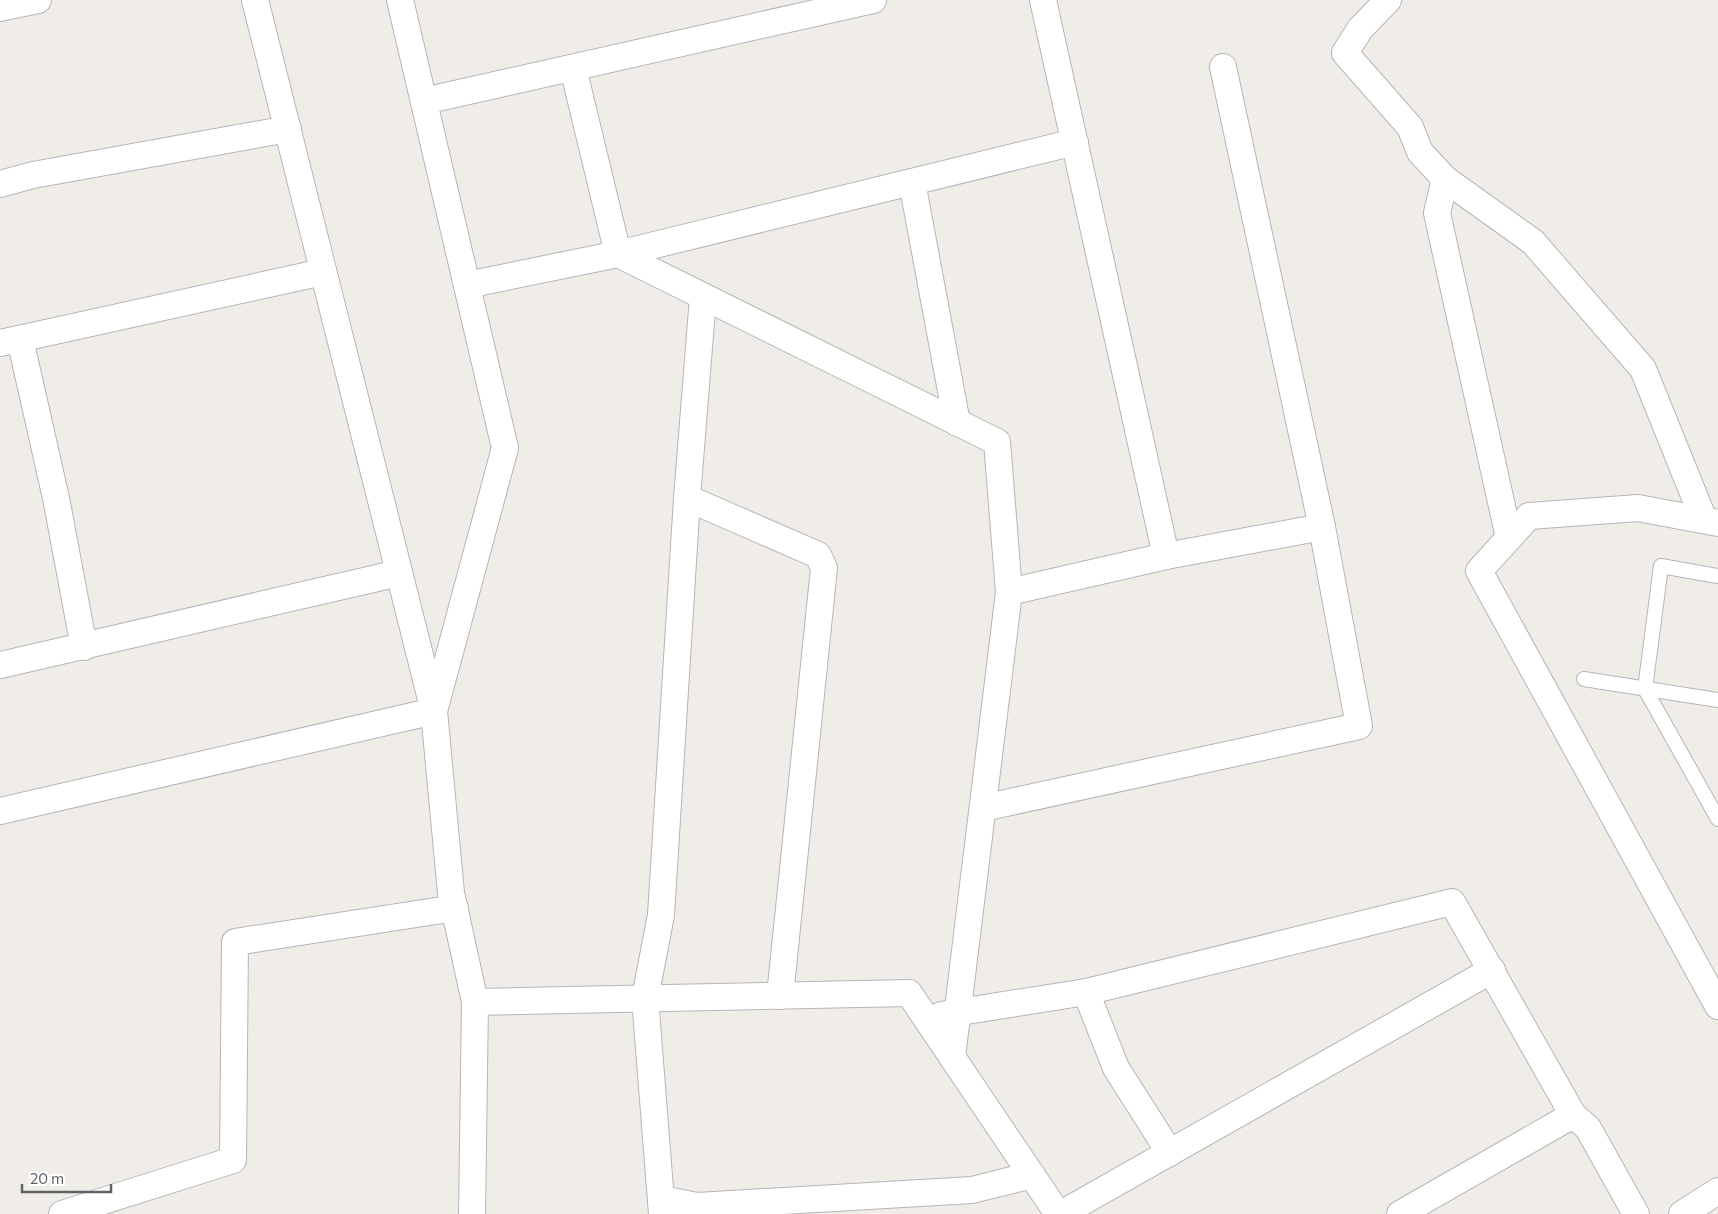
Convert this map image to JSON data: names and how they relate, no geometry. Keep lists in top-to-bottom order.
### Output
{
  "scale_bar": "20 m"
}
